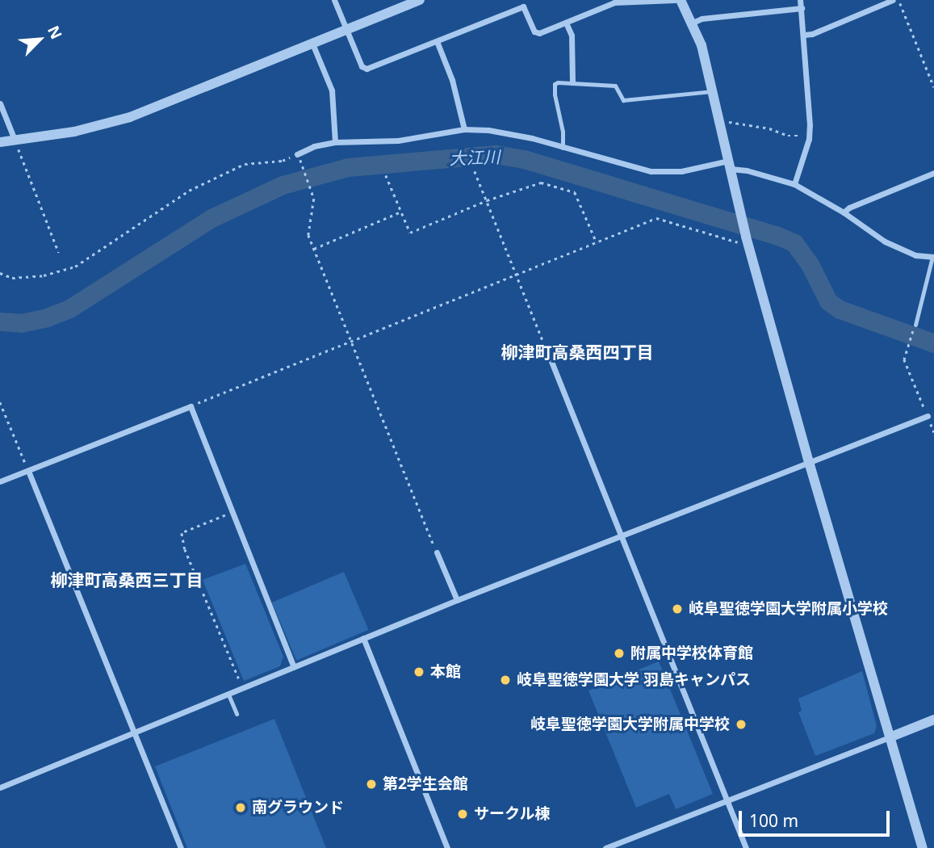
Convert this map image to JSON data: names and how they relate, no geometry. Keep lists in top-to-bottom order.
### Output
{
  "districts": ["柳津町高桑西四丁目", "柳津町高桑西三丁目"],
  "water": ["大江川"],
  "places": [
    "岐阜聖徳学園大学附属小学校",
    "附属中学校体育館",
    "本館",
    "岐阜聖徳学園大学 羽島キャンパス",
    "岐阜聖徳学園大学附属中学校",
    "第2学生会館",
    "南グラウンド",
    "サークル棟"
  ],
  "scale_bar": "100 m",
  "north": "top right"
}
